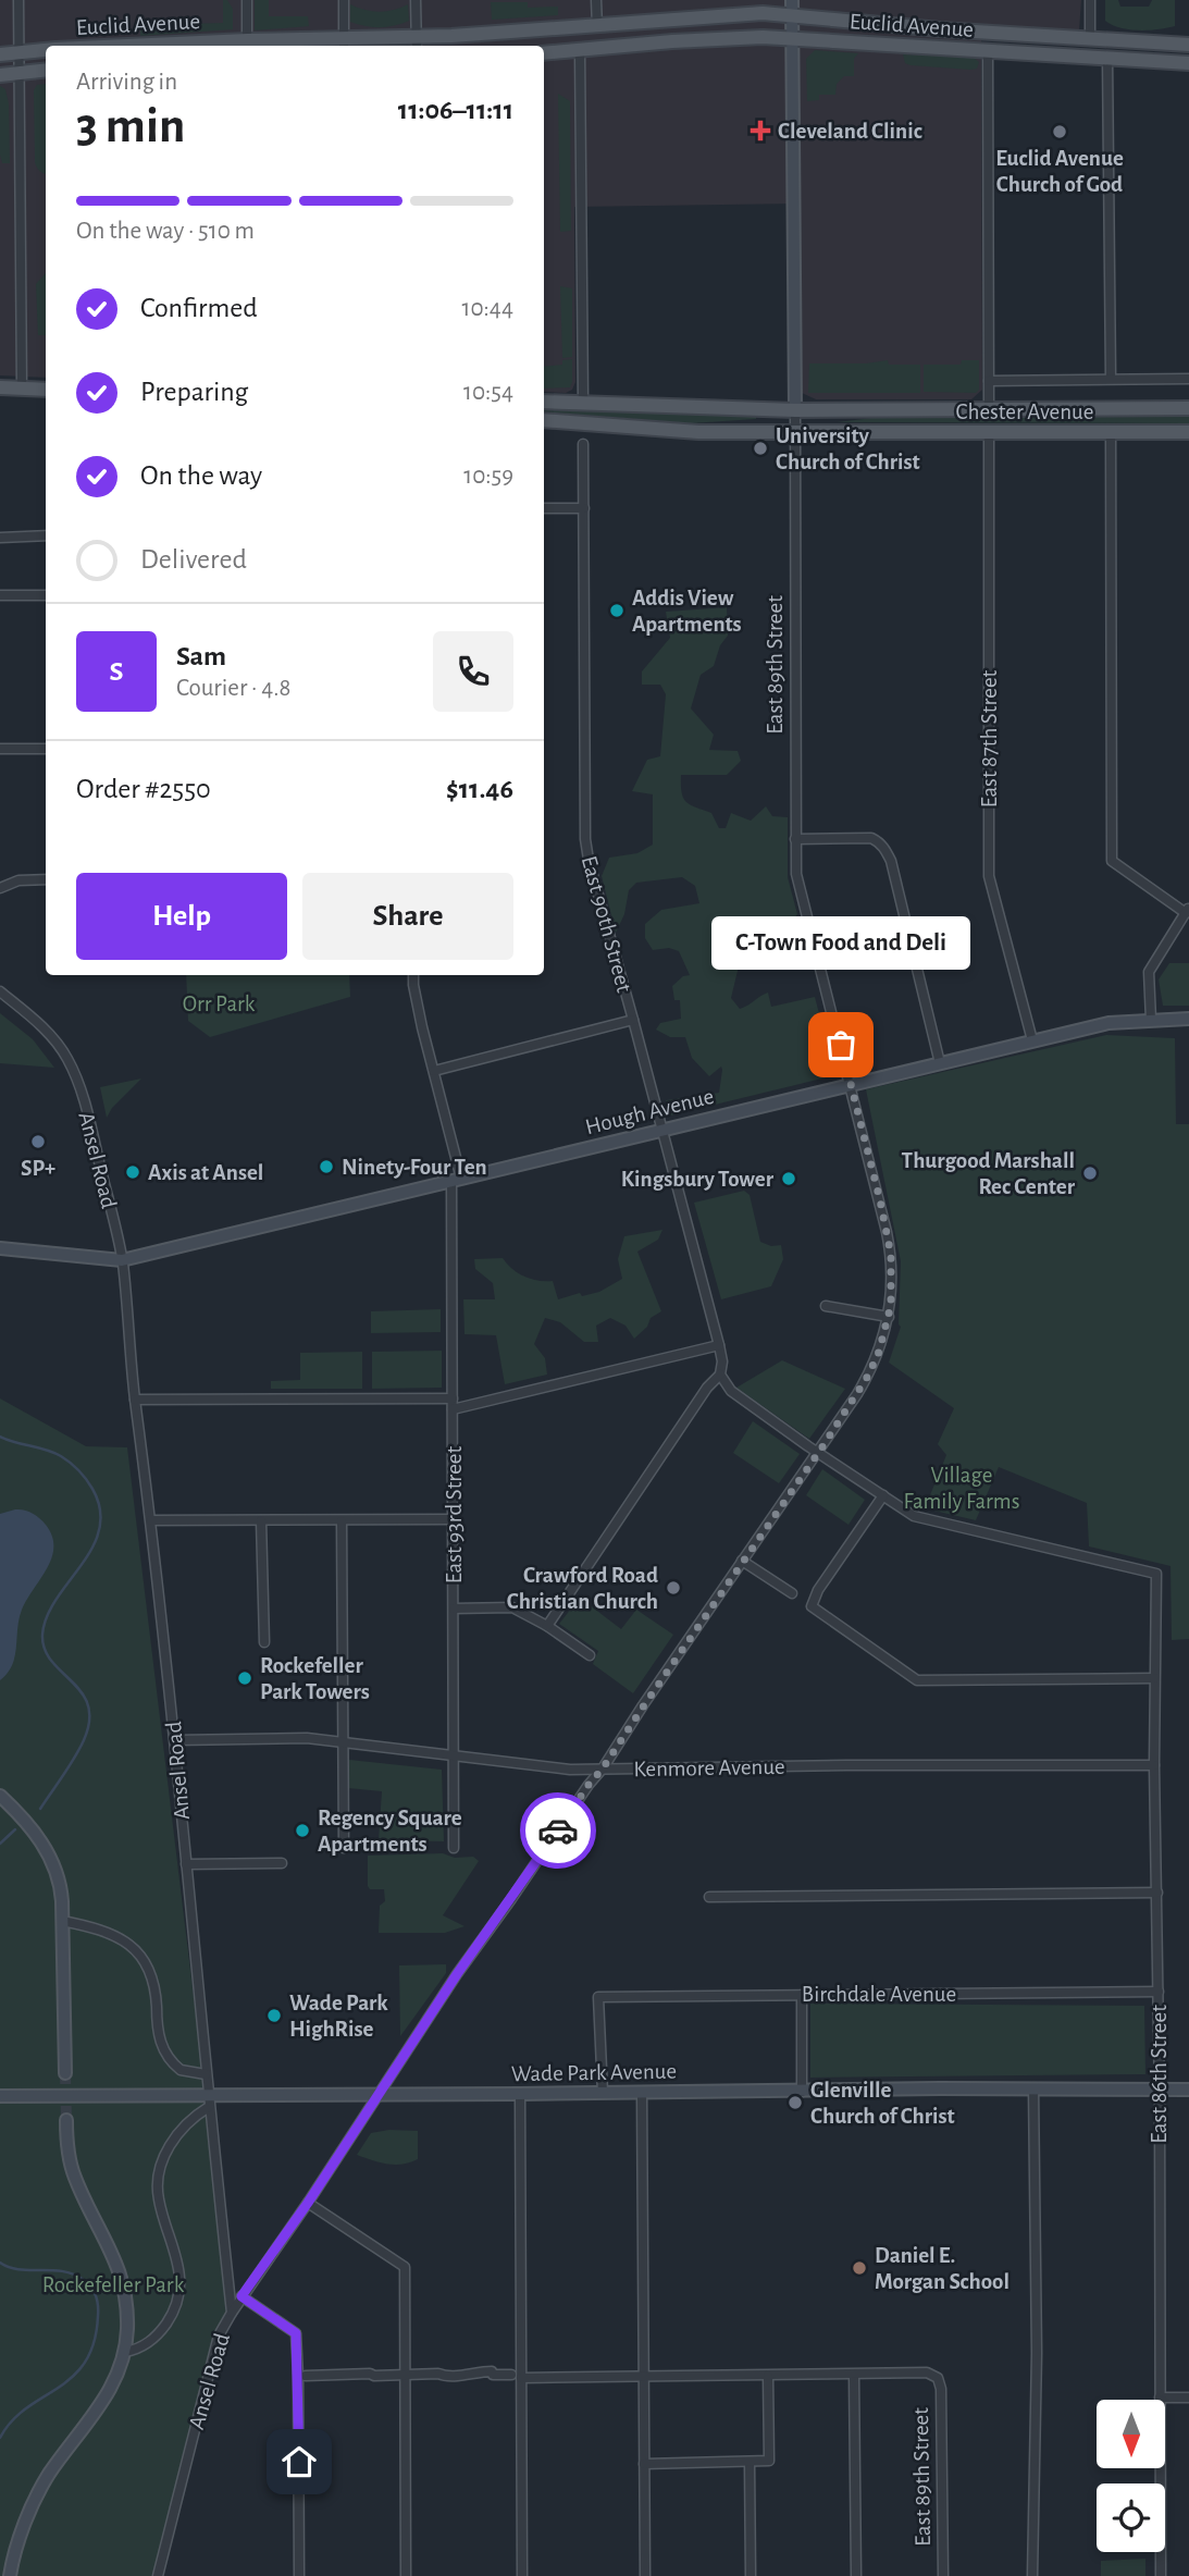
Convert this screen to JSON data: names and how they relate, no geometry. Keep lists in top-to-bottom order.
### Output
{
  "streets": {
    "main road": ["Euclid Avenue", "Chester Avenue"],
    "street": [
      "East 89th Street",
      "East 87th Street",
      "East 90th Street",
      "Hough Avenue",
      "Ansel Road",
      "East 93rd Street",
      "Kenmore Avenue",
      "Birchdale Avenue",
      "Wade Park Avenue",
      "East 86th Street"
    ]
  },
  "crossings": [
    ["Euclid Avenue", "East 89th Street"],
    ["Chester Avenue", "East 89th Street"],
    ["Chester Avenue", "East 87th Street"],
    ["East 89th Street", "Hough Avenue"],
    ["East 89th Street", "Ansel Road"],
    ["East 89th Street", "Kenmore Avenue"],
    ["East 89th Street", "Wade Park Avenue"],
    ["East 87th Street", "Hough Avenue"],
    ["East 90th Street", "Hough Avenue"],
    ["Hough Avenue", "Ansel Road"],
    ["Hough Avenue", "East 93rd Street"],
    ["Ansel Road", "Kenmore Avenue"],
    ["Ansel Road", "Wade Park Avenue"],
    ["East 93rd Street", "Kenmore Avenue"],
    ["Kenmore Avenue", "East 86th Street"],
    ["Birchdale Avenue", "Wade Park Avenue"],
    ["Birchdale Avenue", "East 86th Street"],
    ["Wade Park Avenue", "East 86th Street"]
  ],
  "parks": ["Orr Park", "Village Family Farms", "Rockefeller Park"],
  "places": {
    "health": ["Cleveland Clinic"],
    "other": [
      "Euclid Avenue Church of God",
      "University Church of Christ",
      "Addis View Apartments",
      "C-Town Food and Deli",
      "SP+",
      "Ninety-Four Ten",
      "Axis at Ansel",
      "Thurgood Marshall Rec Center",
      "Kingsbury Tower",
      "Crawford Road Christian Church",
      "Rockefeller Park Towers",
      "Regency Square Apartments",
      "Wade Park HighRise",
      "Glenville Church of Christ",
      "Daniel E. Morgan School"
    ]
  },
  "north": "bottom",
  "page": {
    "heading": ["3 min", "Arriving in", "11:06–11:11"],
    "panel": [
      "Sam",
      "Courier · 4.8",
      "Order #2550",
      "$11.46"
    ],
    "bar": "On the way · 510 m",
    "list": [
      ["Confirmed", "10:44"],
      ["Preparing", "10:54"],
      ["On the way", "10:59"],
      "Delivered"
    ],
    "round": "S",
    "buttons": ["Help", "Share"],
    "bubble": "C-Town Food and Deli"
  }
}
